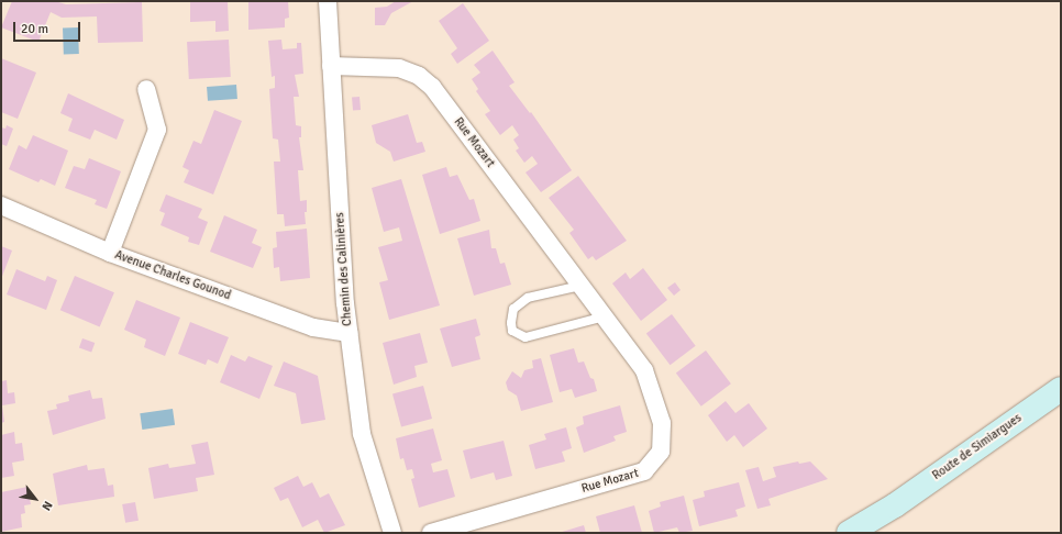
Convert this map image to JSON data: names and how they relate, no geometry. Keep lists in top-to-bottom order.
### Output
{
  "streets": {
    "street": [
      "Rue Mozart",
      "Chemin des Calinières",
      "Avenue Charles Gounod",
      "Route de Simiargues"
    ]
  },
  "crossings": [
    ["Rue Mozart", "Chemin des Calinières"],
    ["Chemin des Calinières", "Avenue Charles Gounod"]
  ],
  "scale_bar": "20 m",
  "north": "bottom right"
}
